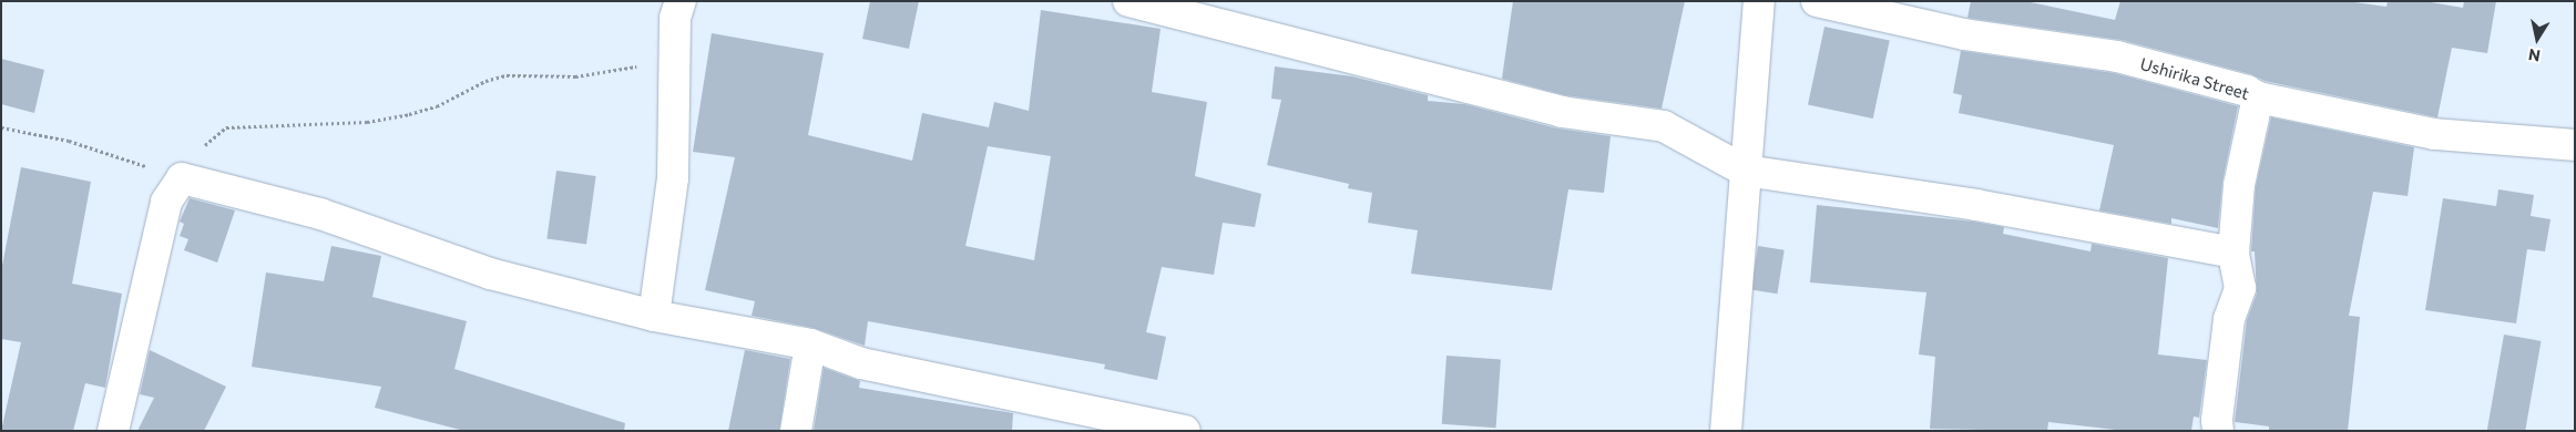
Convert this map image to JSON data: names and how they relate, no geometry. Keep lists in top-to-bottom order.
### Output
{
  "streets": {
    "street": ["Ushirika Street"]
  },
  "north": "bottom"
}
